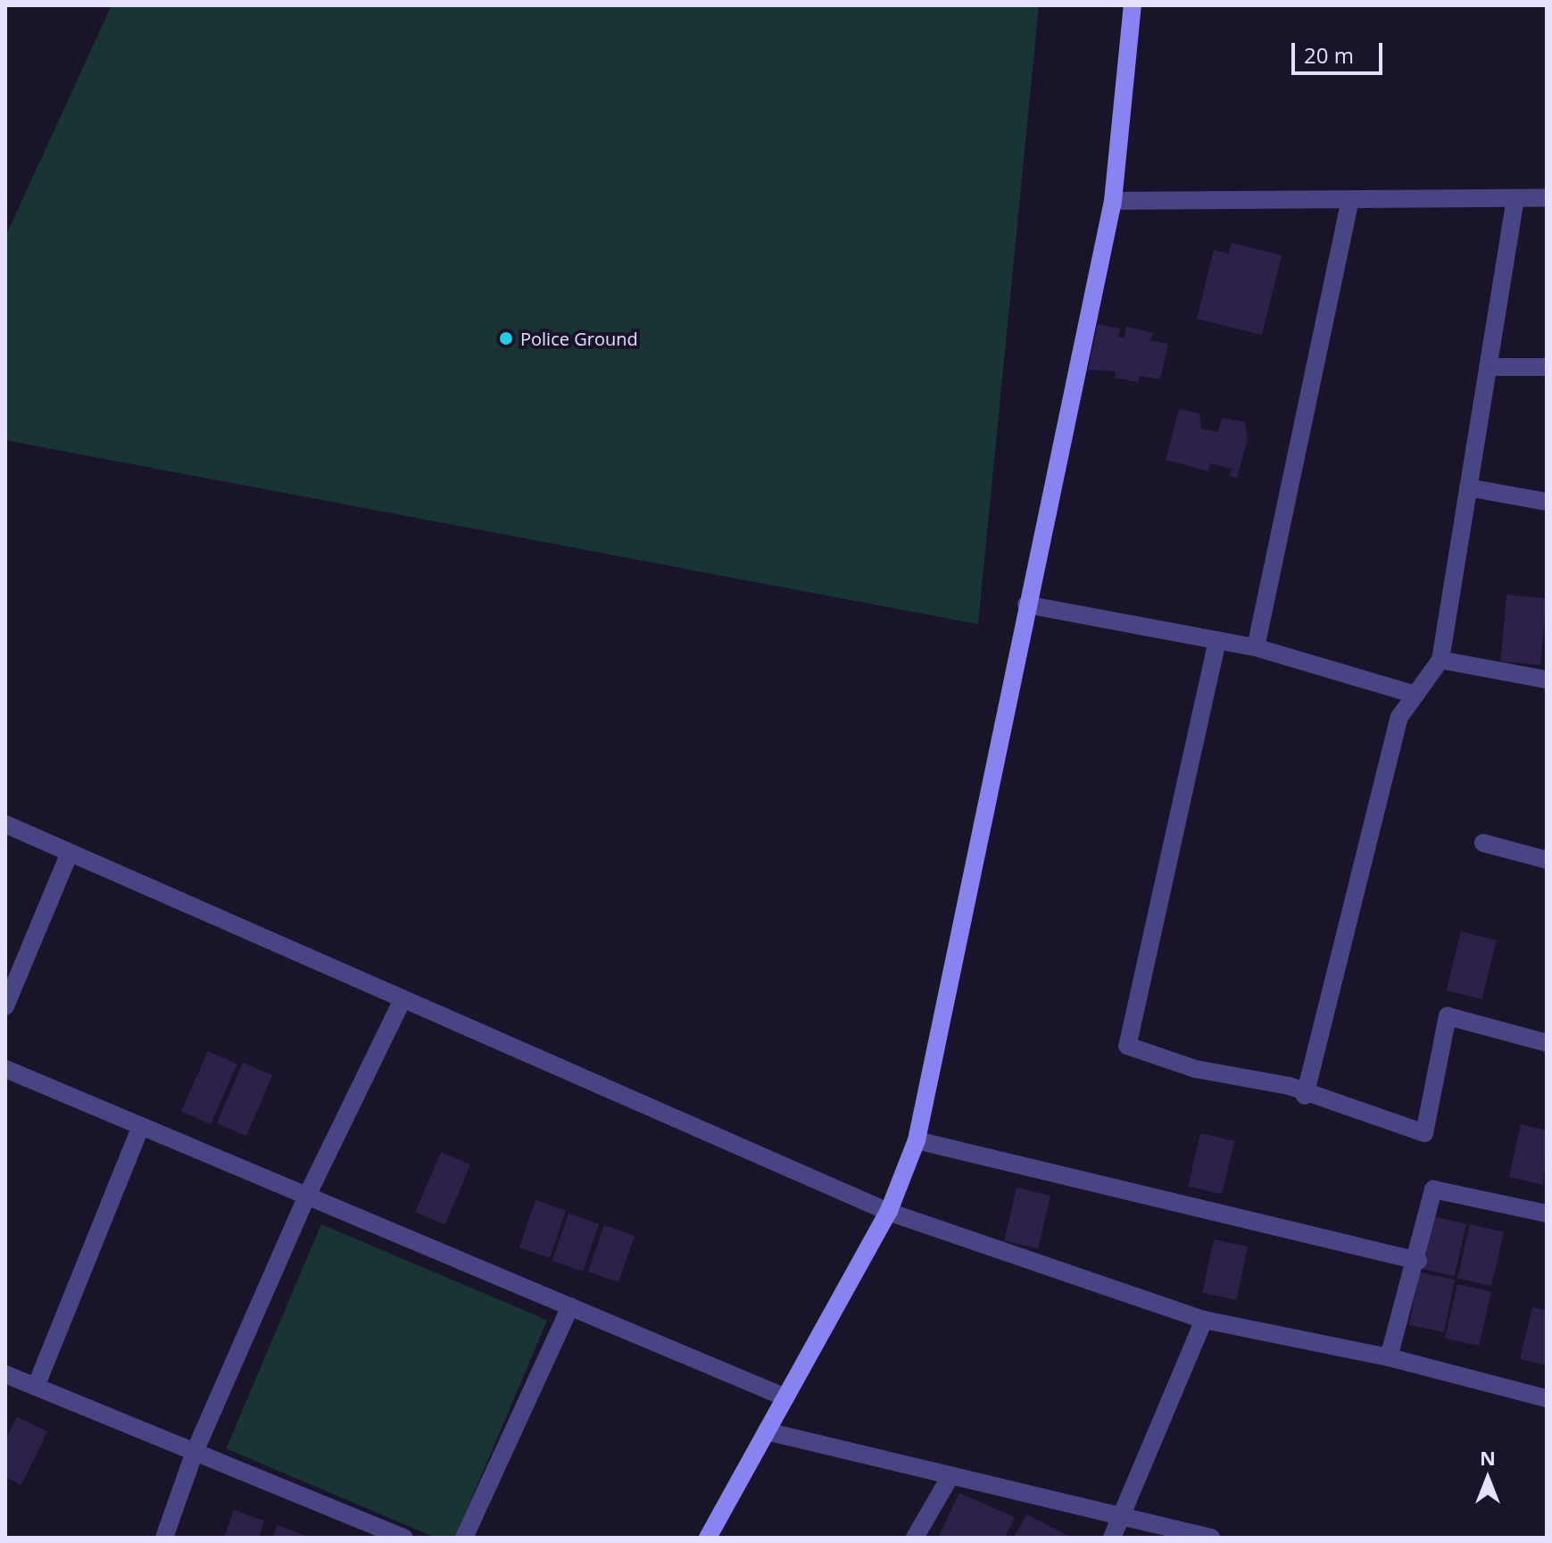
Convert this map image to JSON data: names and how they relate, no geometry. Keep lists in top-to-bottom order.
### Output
{
  "places": ["Police Ground"],
  "scale_bar": "20 m",
  "north": "top"
}
